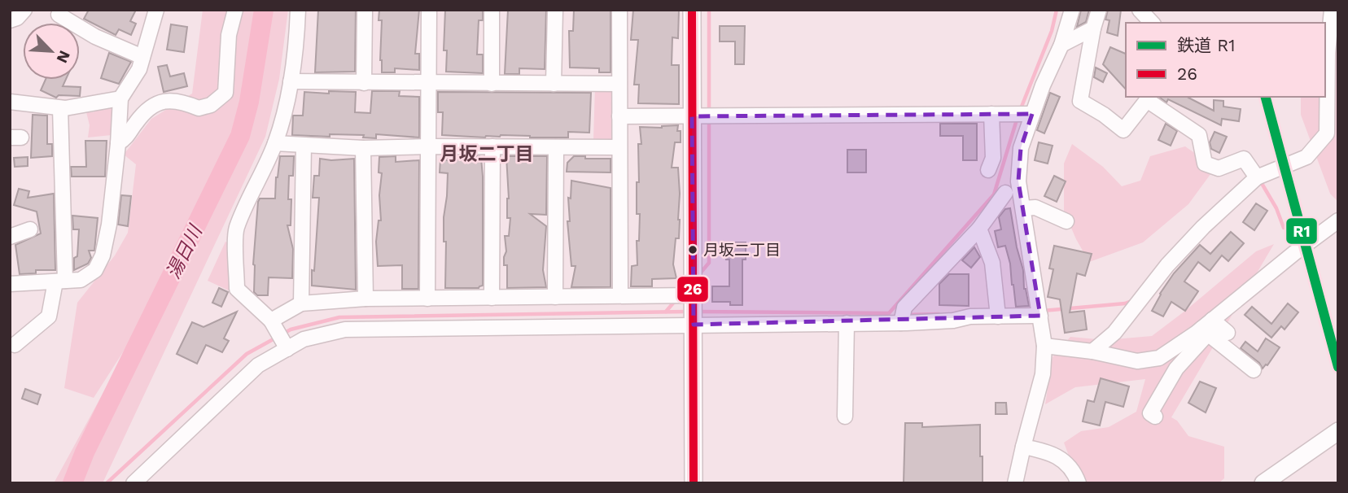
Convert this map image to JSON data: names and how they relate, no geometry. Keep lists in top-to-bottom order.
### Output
{
  "districts": ["月坂二丁目"],
  "water": ["湯日川"],
  "places": ["月坂二丁目"],
  "lines": ["transit line 26", "rail line R1"],
  "legend": ["鉄道 R1", "26"],
  "north": "bottom right"
}
